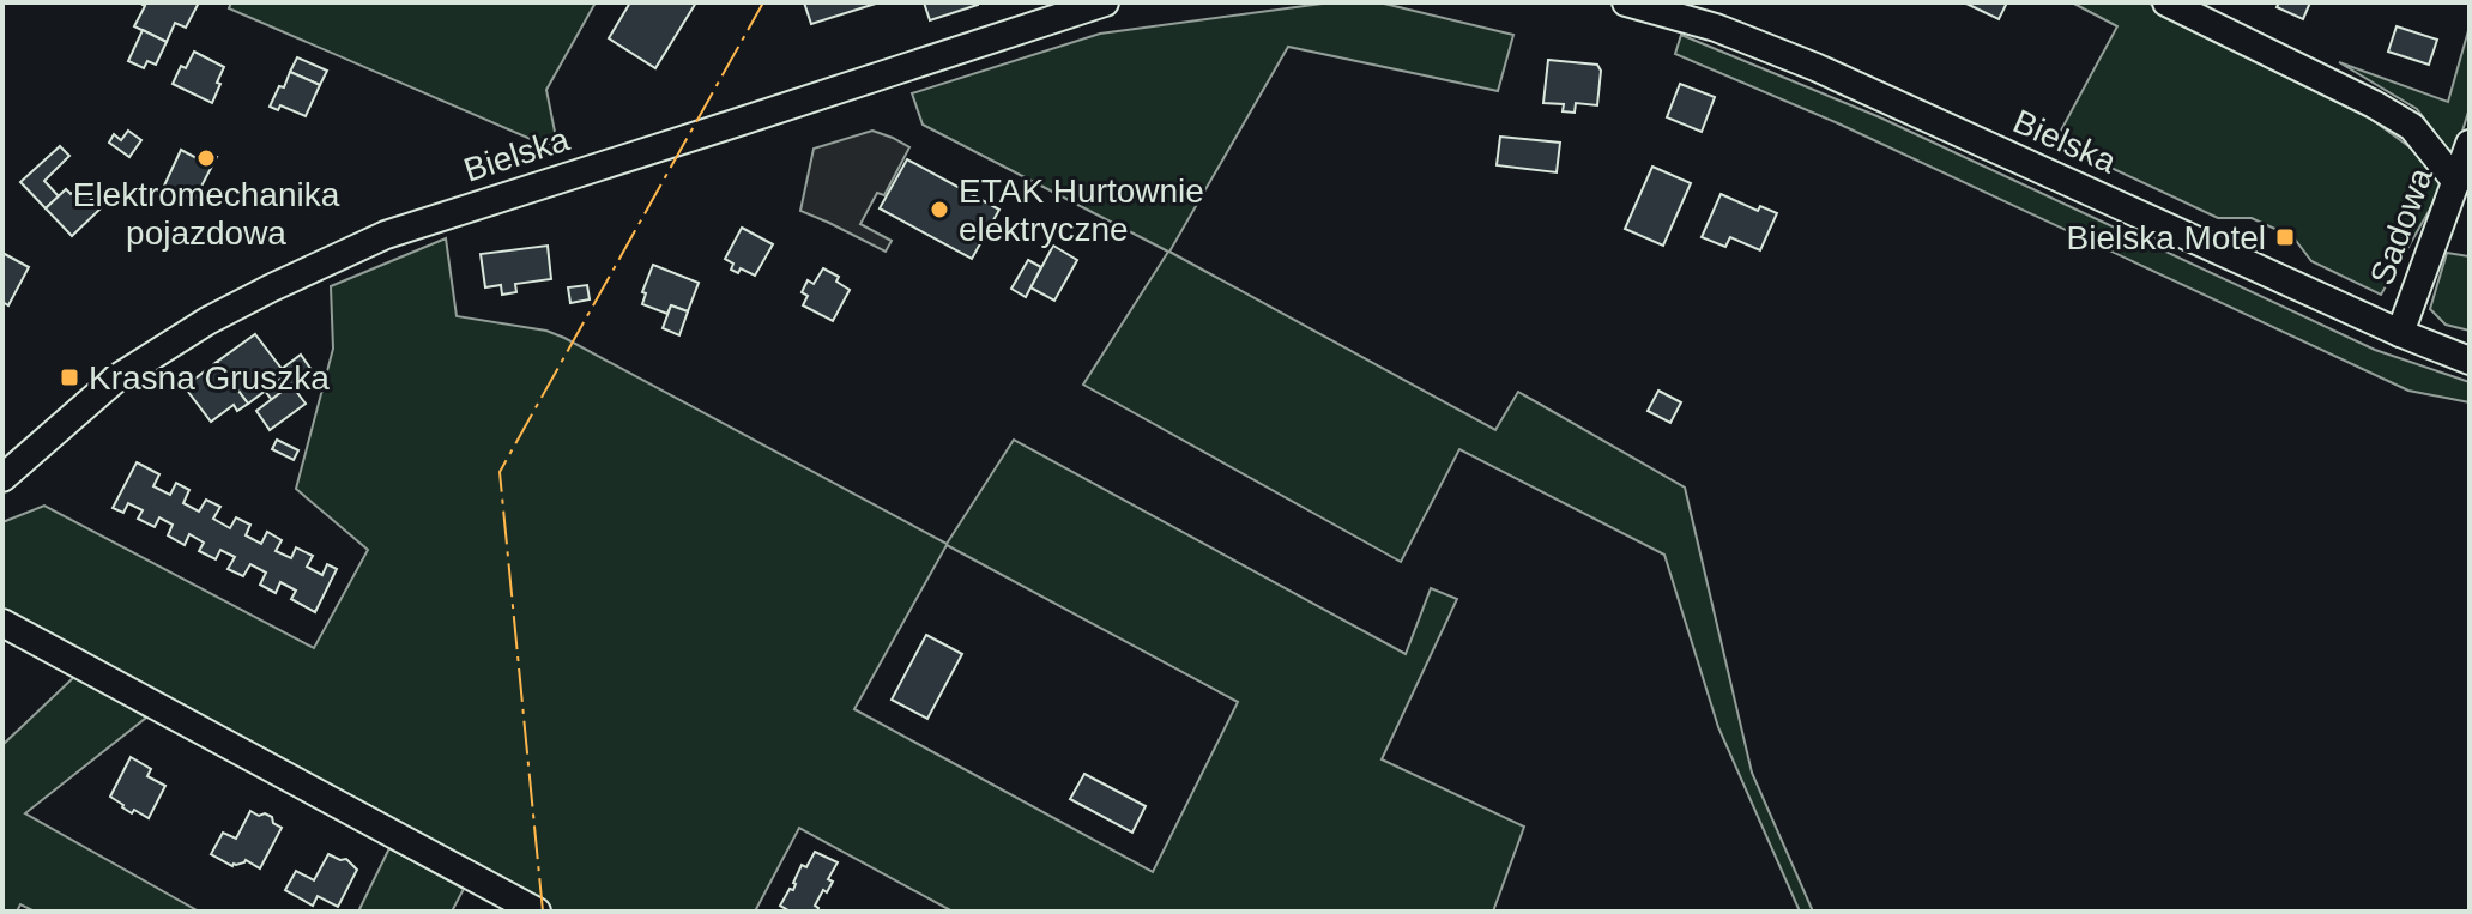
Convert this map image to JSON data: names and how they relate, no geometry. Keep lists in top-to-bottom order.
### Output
{
  "streets": {
    "street": ["Bielska", "Sadowa"]
  },
  "crossings": [
    ["Bielska", "Sadowa"]
  ],
  "places": {
    "other": ["Elektromechanika pojazdowa", "ETAK Hurtownie elektryczne"],
    "transit": ["Bielska Motel", "Krasna Gruszka"]
  }
}
